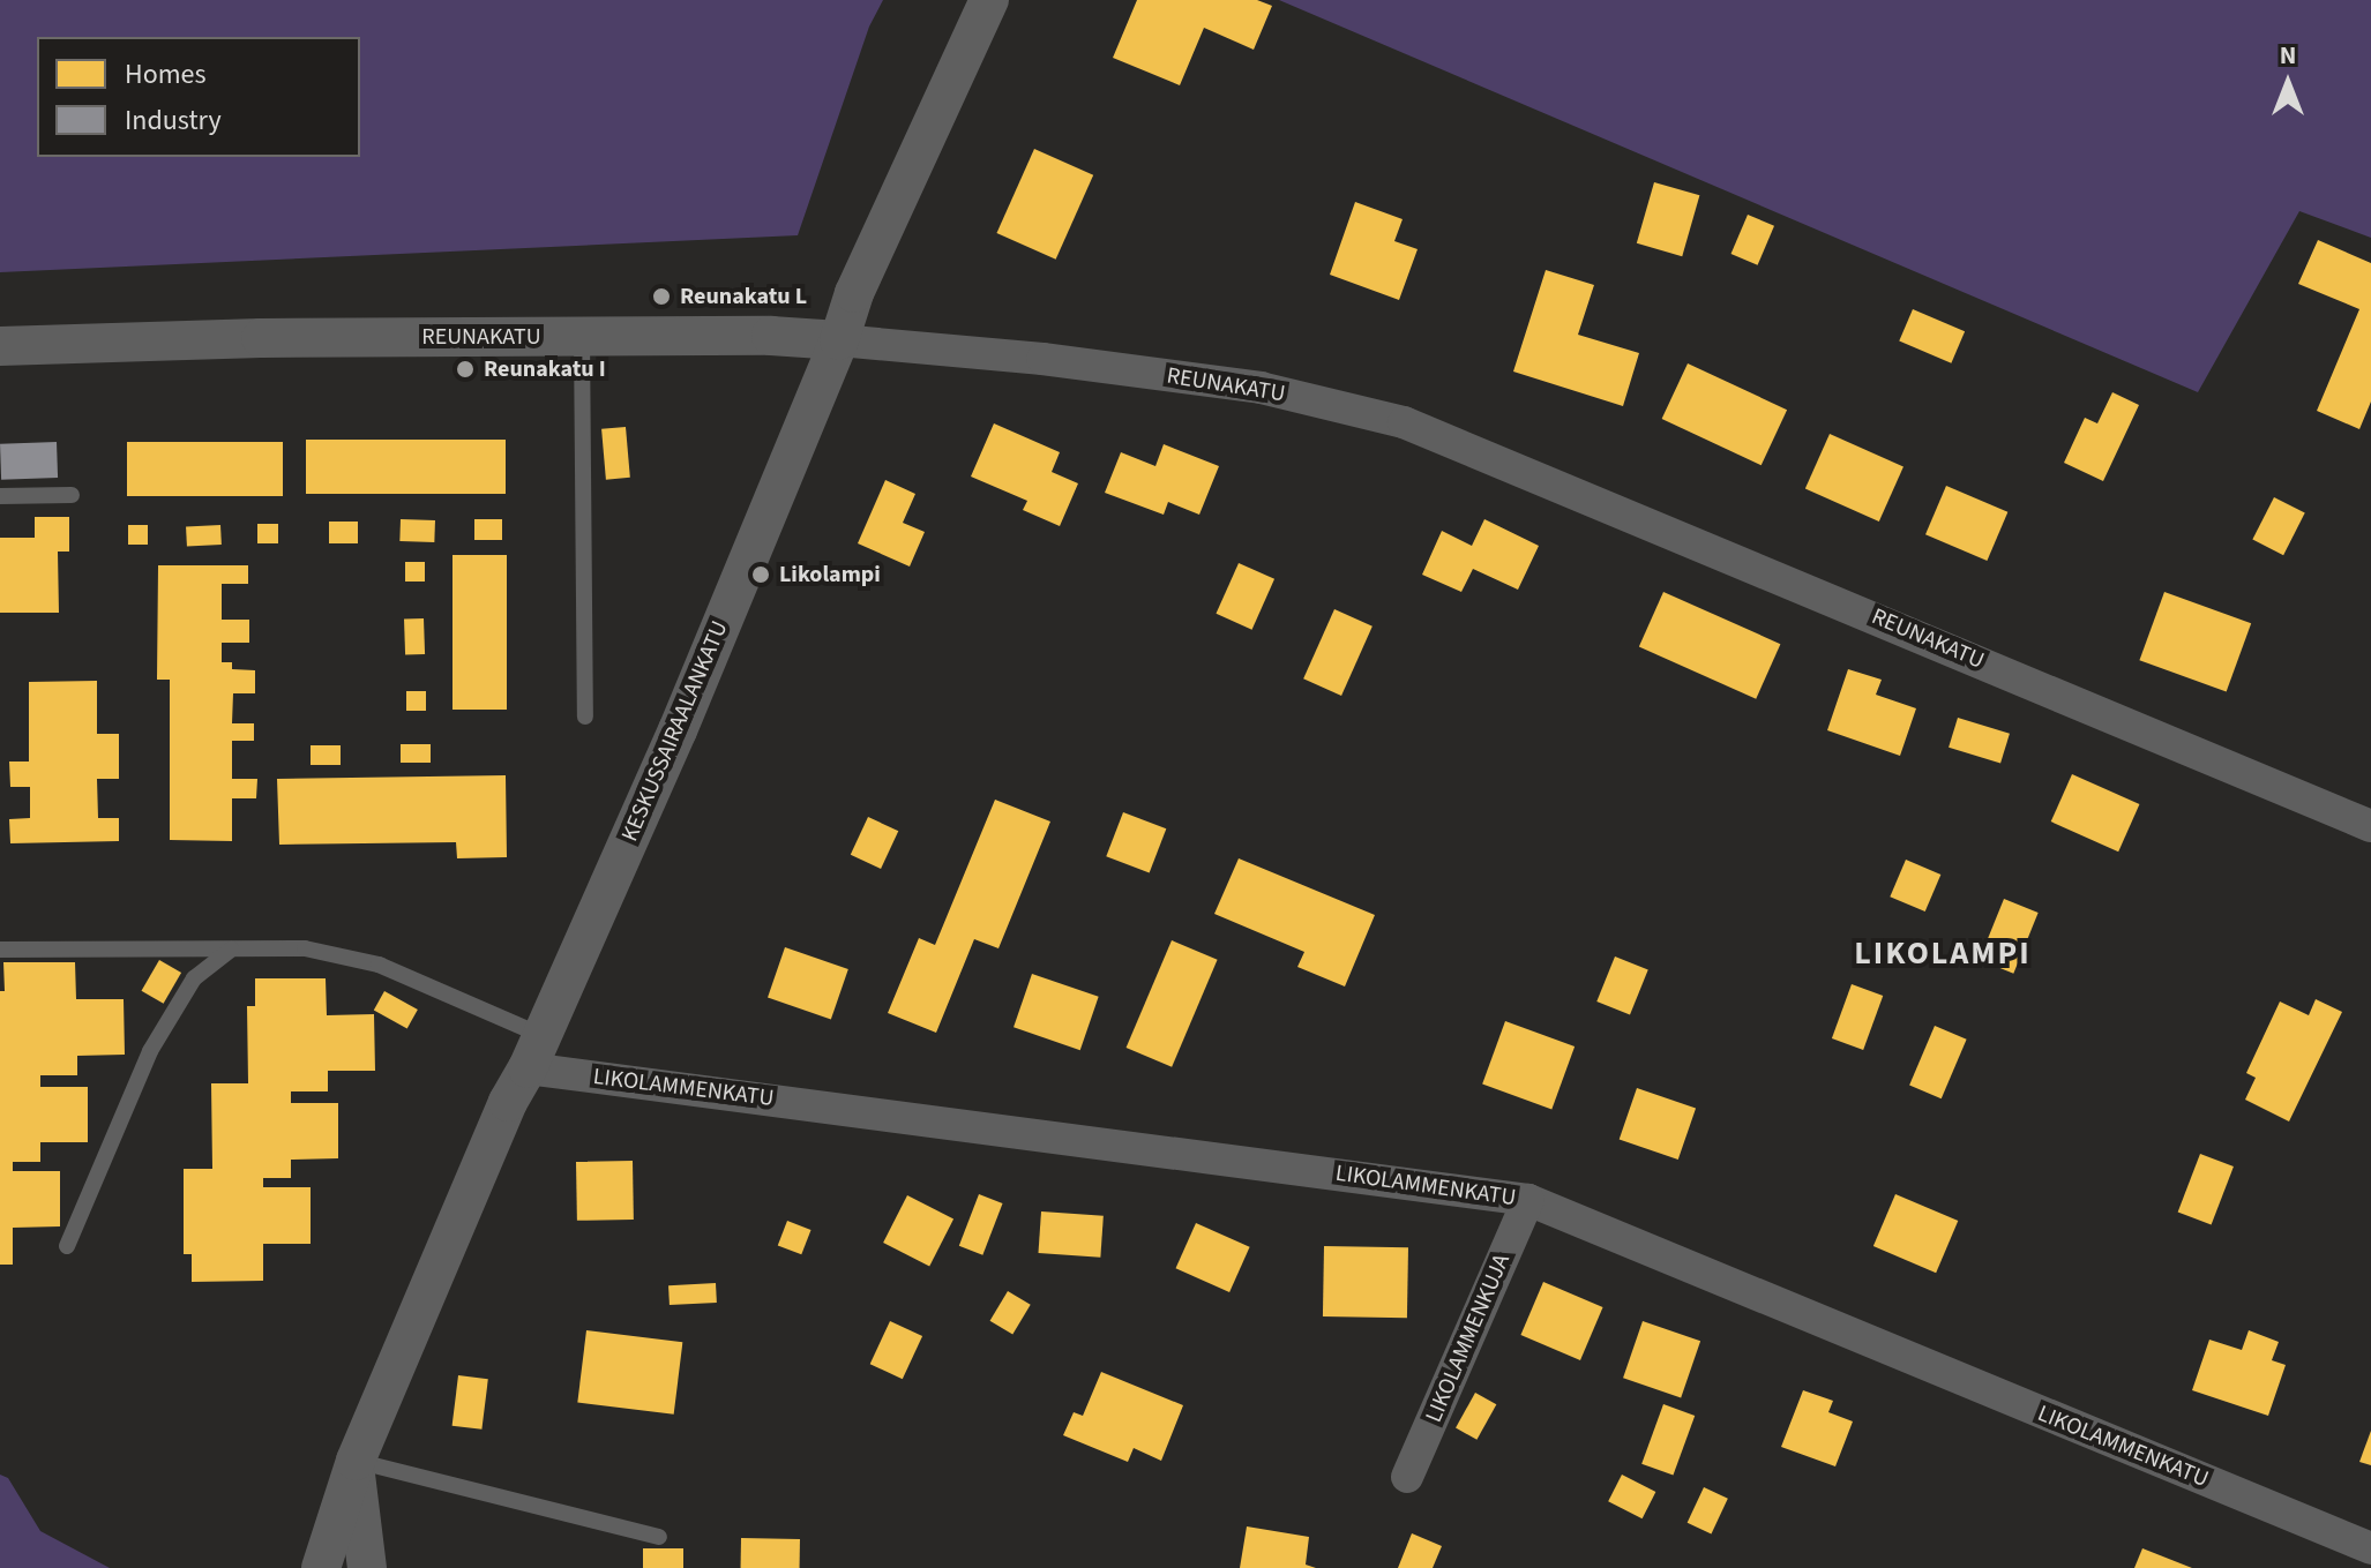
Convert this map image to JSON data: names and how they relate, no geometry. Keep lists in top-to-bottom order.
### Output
{
  "streets": {
    "street": [
      "REUNAKATU",
      "KESKUSSAIRAALANKATU",
      "LIKOLAMMENKATU",
      "LIKOLAMMENKUJA"
    ]
  },
  "crossings": [
    ["REUNAKATU", "KESKUSSAIRAALANKATU"],
    ["KESKUSSAIRAALANKATU", "LIKOLAMMENKATU"],
    ["LIKOLAMMENKATU", "LIKOLAMMENKUJA"]
  ],
  "districts": ["LIKOLAMPI"],
  "places": ["Reunakatu L", "Reunakatu I", "Likolampi"],
  "legend": ["Homes", "Industry"],
  "north": "top"
}
